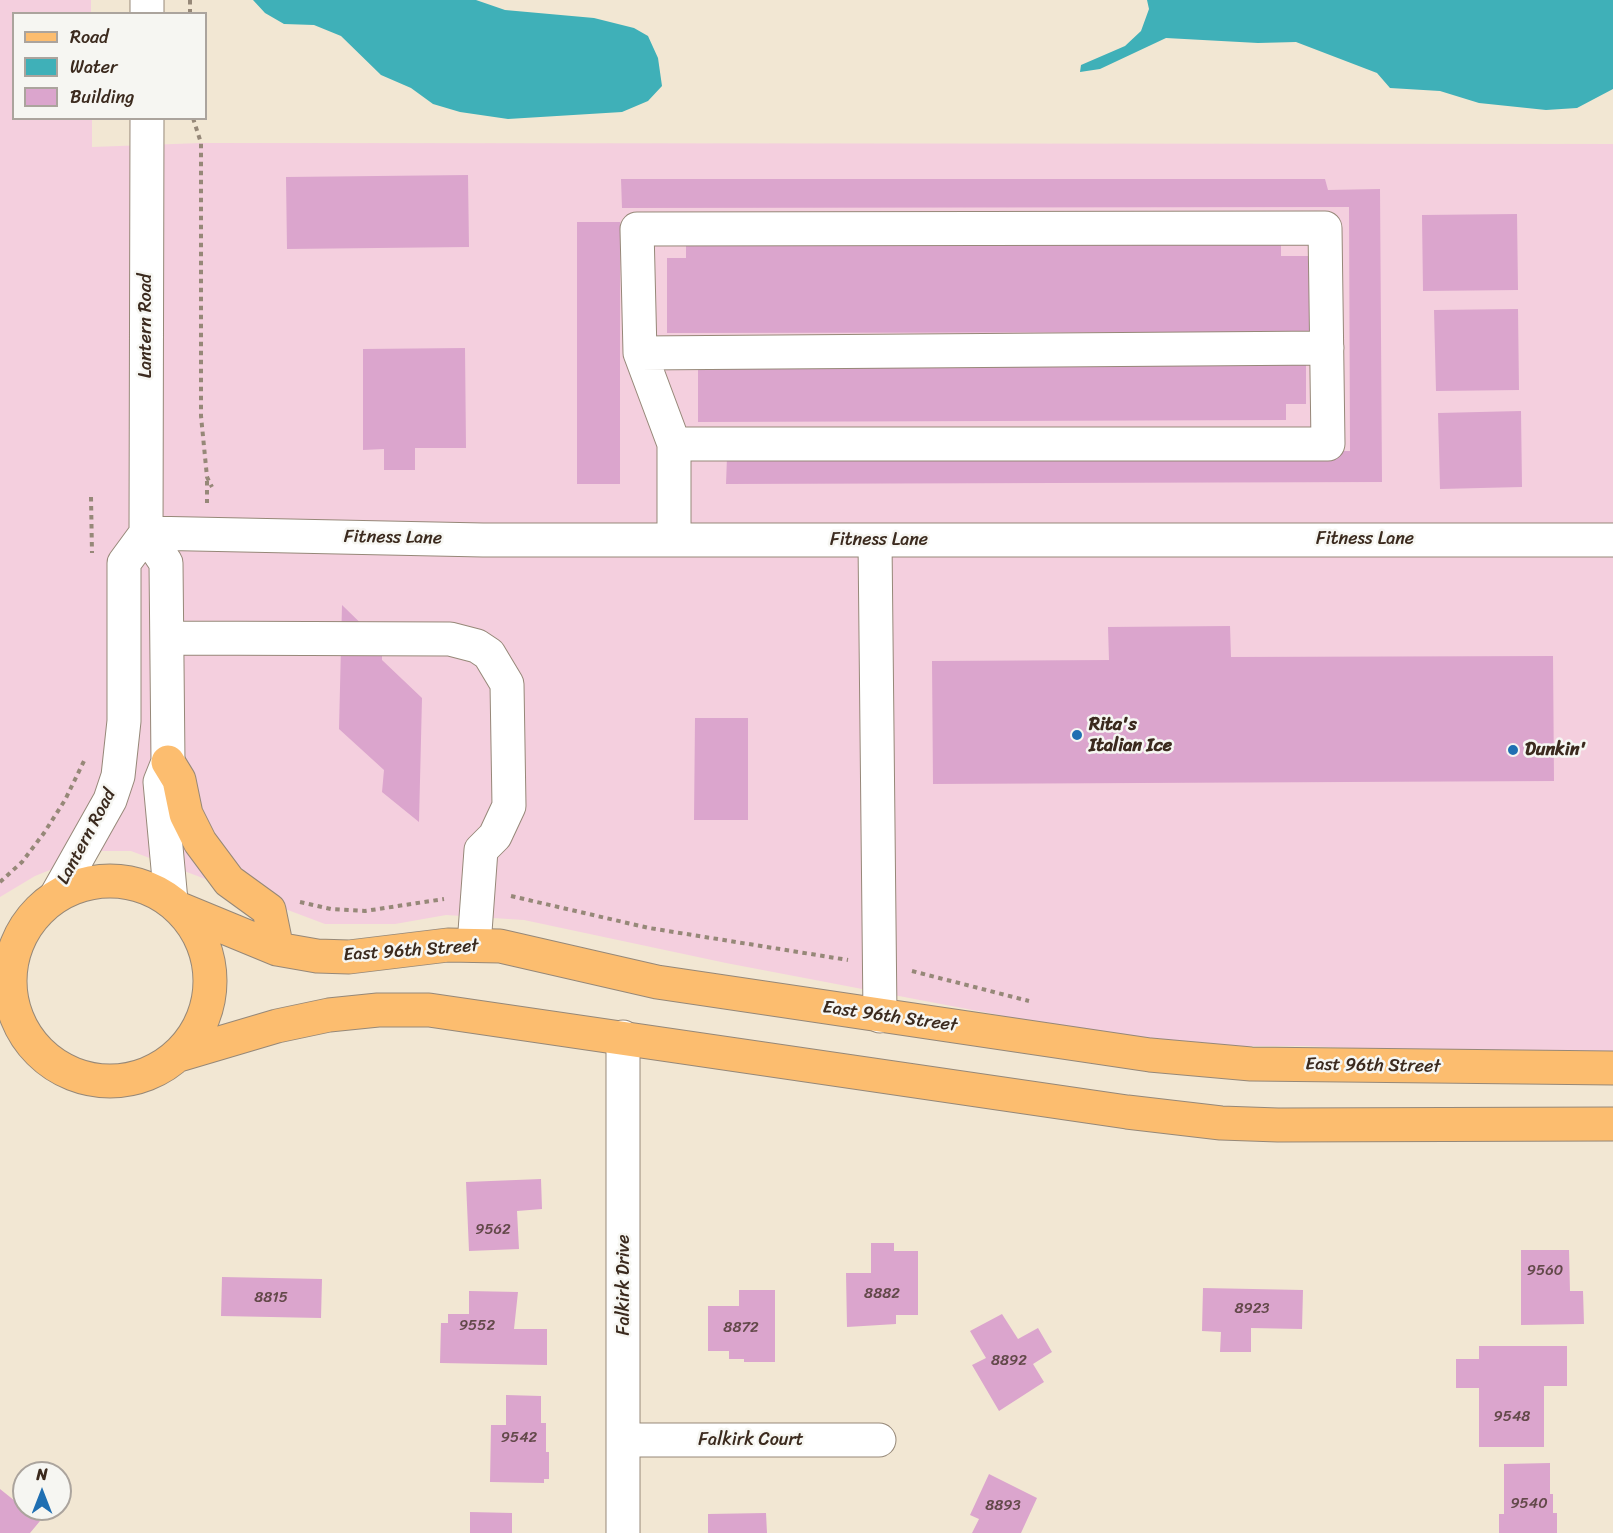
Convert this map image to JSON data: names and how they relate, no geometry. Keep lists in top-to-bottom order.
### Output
{
  "streets": {
    "main road": ["East 96th Street"],
    "street": [
      "Lantern Road",
      "Fitness Lane",
      "Falkirk Drive",
      "Falkirk Court"
    ]
  },
  "crossings": [
    ["Lantern Road", "Fitness Lane"],
    ["Lantern Road", "East 96th Street"],
    ["Falkirk Drive", "Falkirk Court"]
  ],
  "places": ["Rita's Italian Ice", "Dunkin'"],
  "house_numbers": [
    "9562",
    "9560",
    "8882",
    "8815",
    "8923",
    "9552",
    "8872",
    "8892",
    "9548",
    "9542",
    "9540",
    "8893"
  ],
  "legend": ["Road", "Water", "Building"],
  "north": "top"
}
